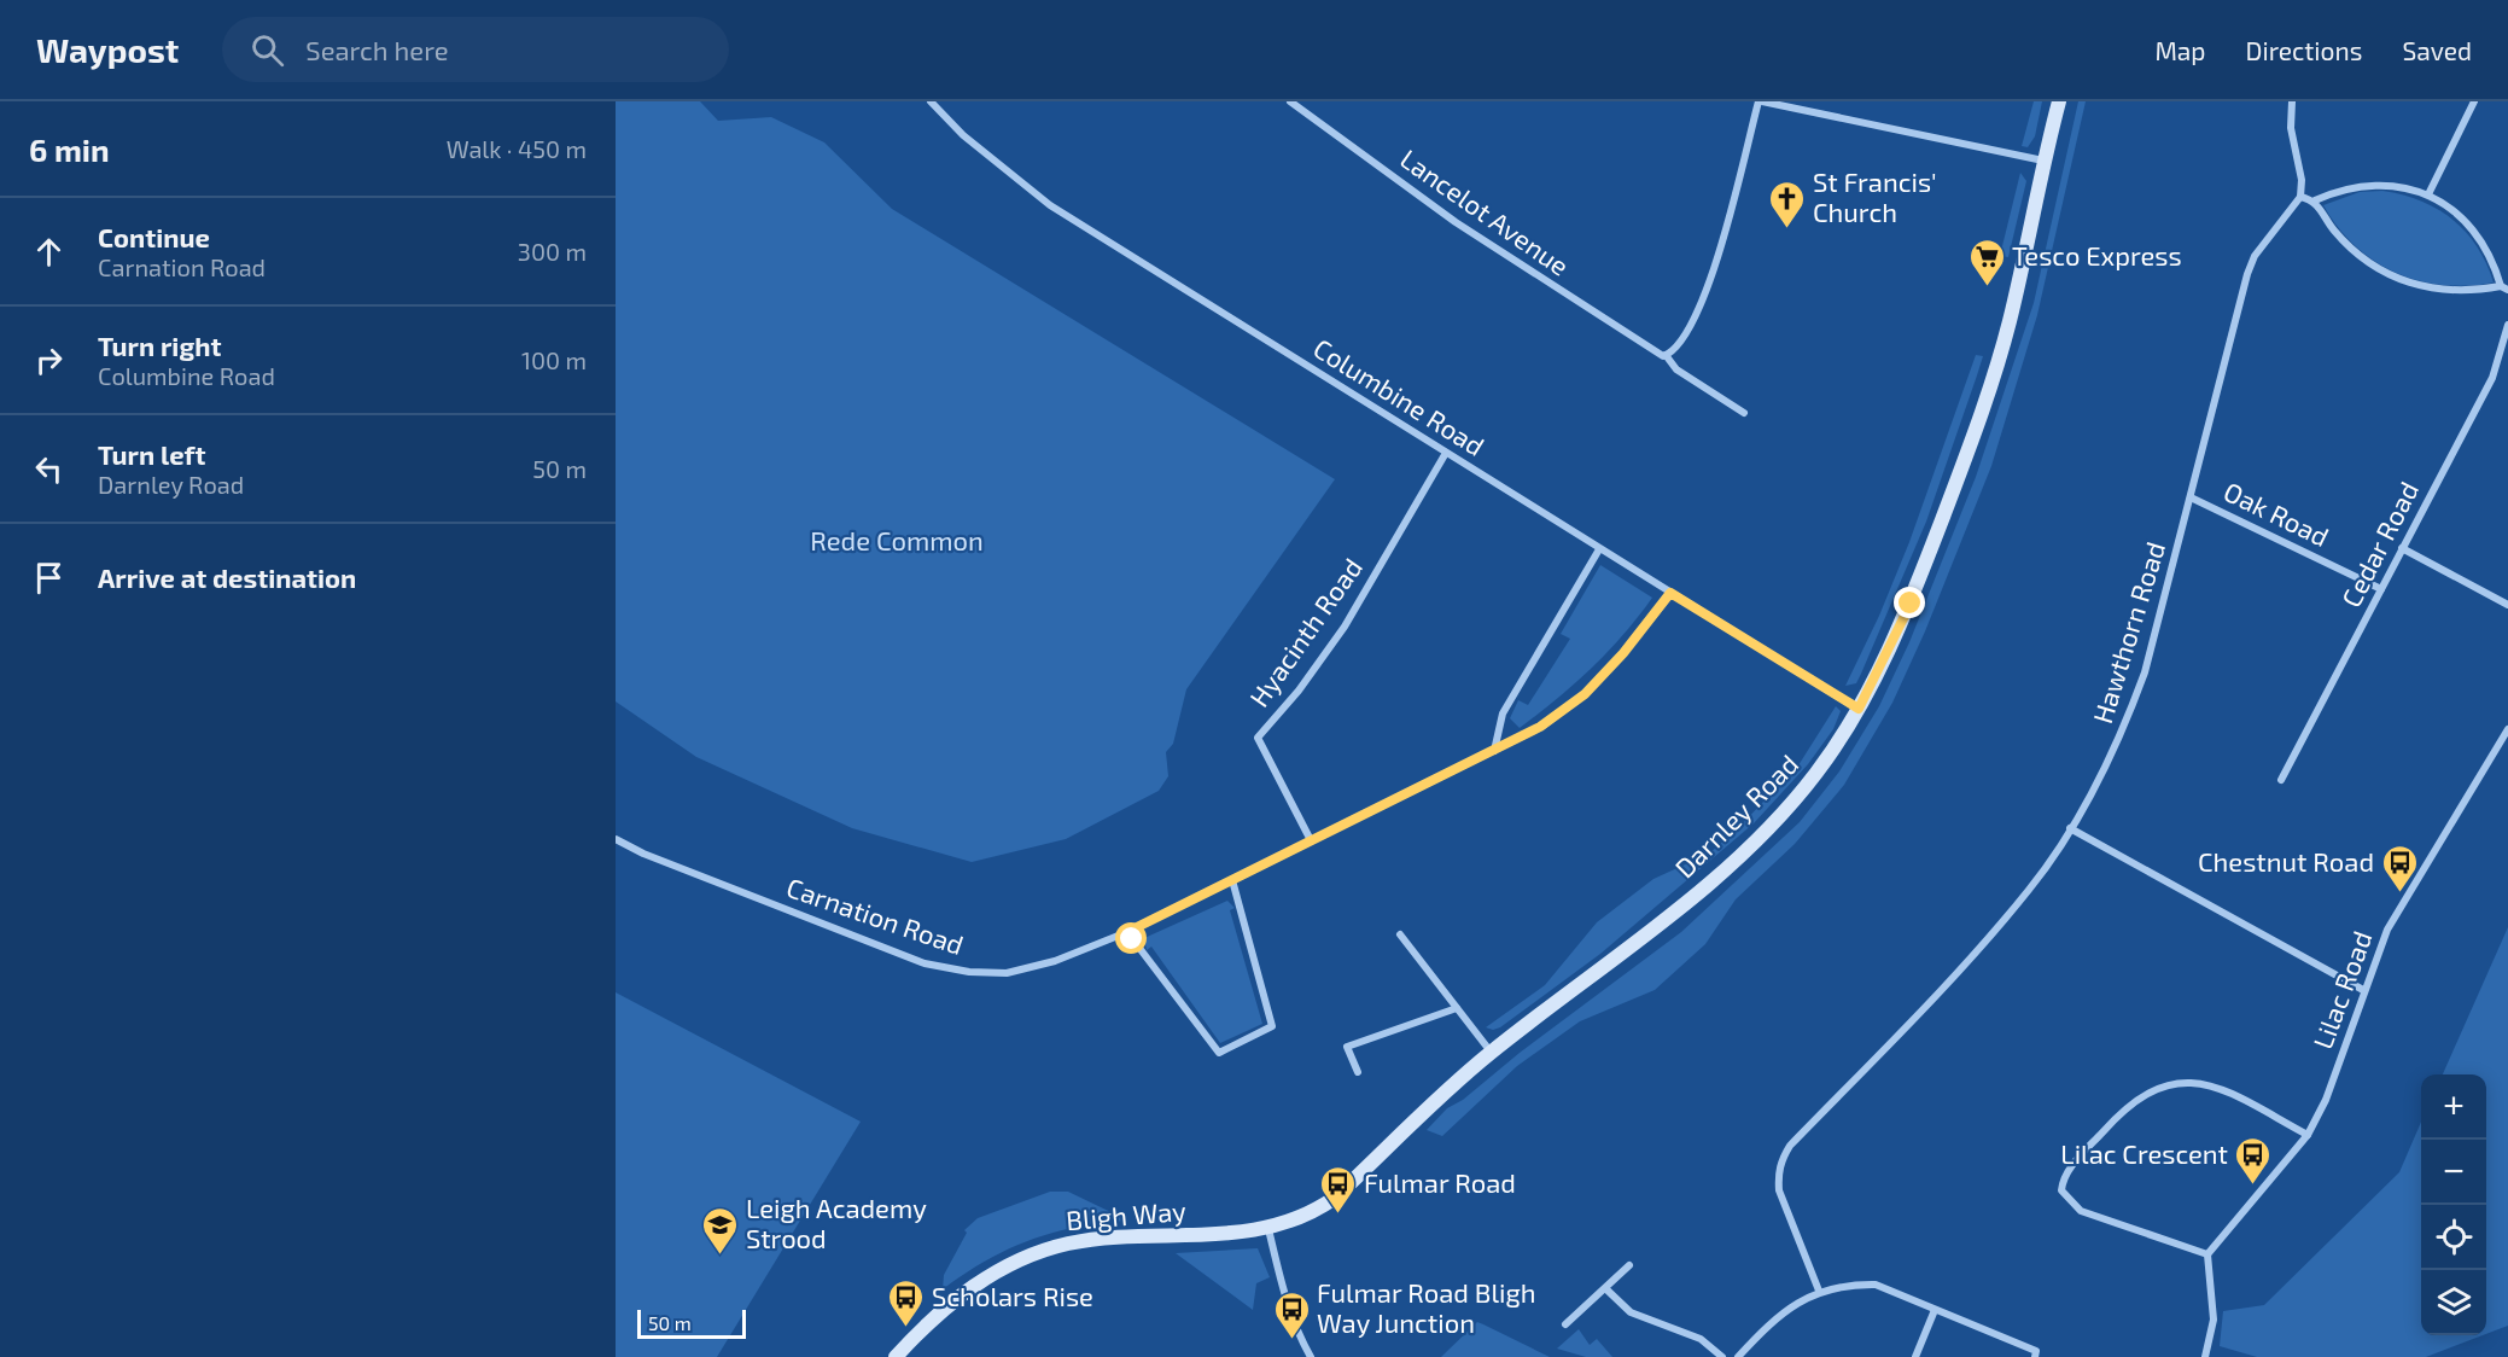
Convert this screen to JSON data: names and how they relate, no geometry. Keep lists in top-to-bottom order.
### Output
{
  "streets": {
    "street": [
      "Lancelot Avenue",
      "Columbine Road",
      "Oak Road",
      "Cedar Road",
      "Hyacinth Road",
      "Hawthorn Road",
      "Darnley Road",
      "Carnation Road",
      "Lilac Road",
      "Bligh Way"
    ]
  },
  "crossings": [
    ["Columbine Road", "Hyacinth Road"],
    ["Columbine Road", "Darnley Road"],
    ["Columbine Road", "Carnation Road"],
    ["Oak Road", "Cedar Road"],
    ["Oak Road", "Hawthorn Road"],
    ["Hyacinth Road", "Carnation Road"],
    ["Darnley Road", "Bligh Way"]
  ],
  "parks": ["Rede Common"],
  "places": {
    "church": ["St Francis' Church"],
    "supermarket": ["Tesco Express"],
    "bus stop": [
      "Chestnut Road",
      "Lilac Crescent",
      "Fulmar Road",
      "Scholars Rise",
      "Fulmar Road Bligh Way Junction"
    ],
    "school or university": ["Leigh Academy Strood"]
  },
  "scale_bar": "50 m",
  "page": {
    "header": "Waypost",
    "search": "Search here",
    "nav": ["Map", "Directions", "Saved"],
    "heading": ["6 min", "Walk · 450 m"],
    "list": [
      ["Continue", "Carnation Road", "300 m"],
      ["Turn right", "Columbine Road", "100 m"],
      ["Turn left", "Darnley Road", "50 m"],
      "Arrive at destination"
    ],
    "map_buttons": ["+", "−"],
    "scale": "50 m"
  }
}
